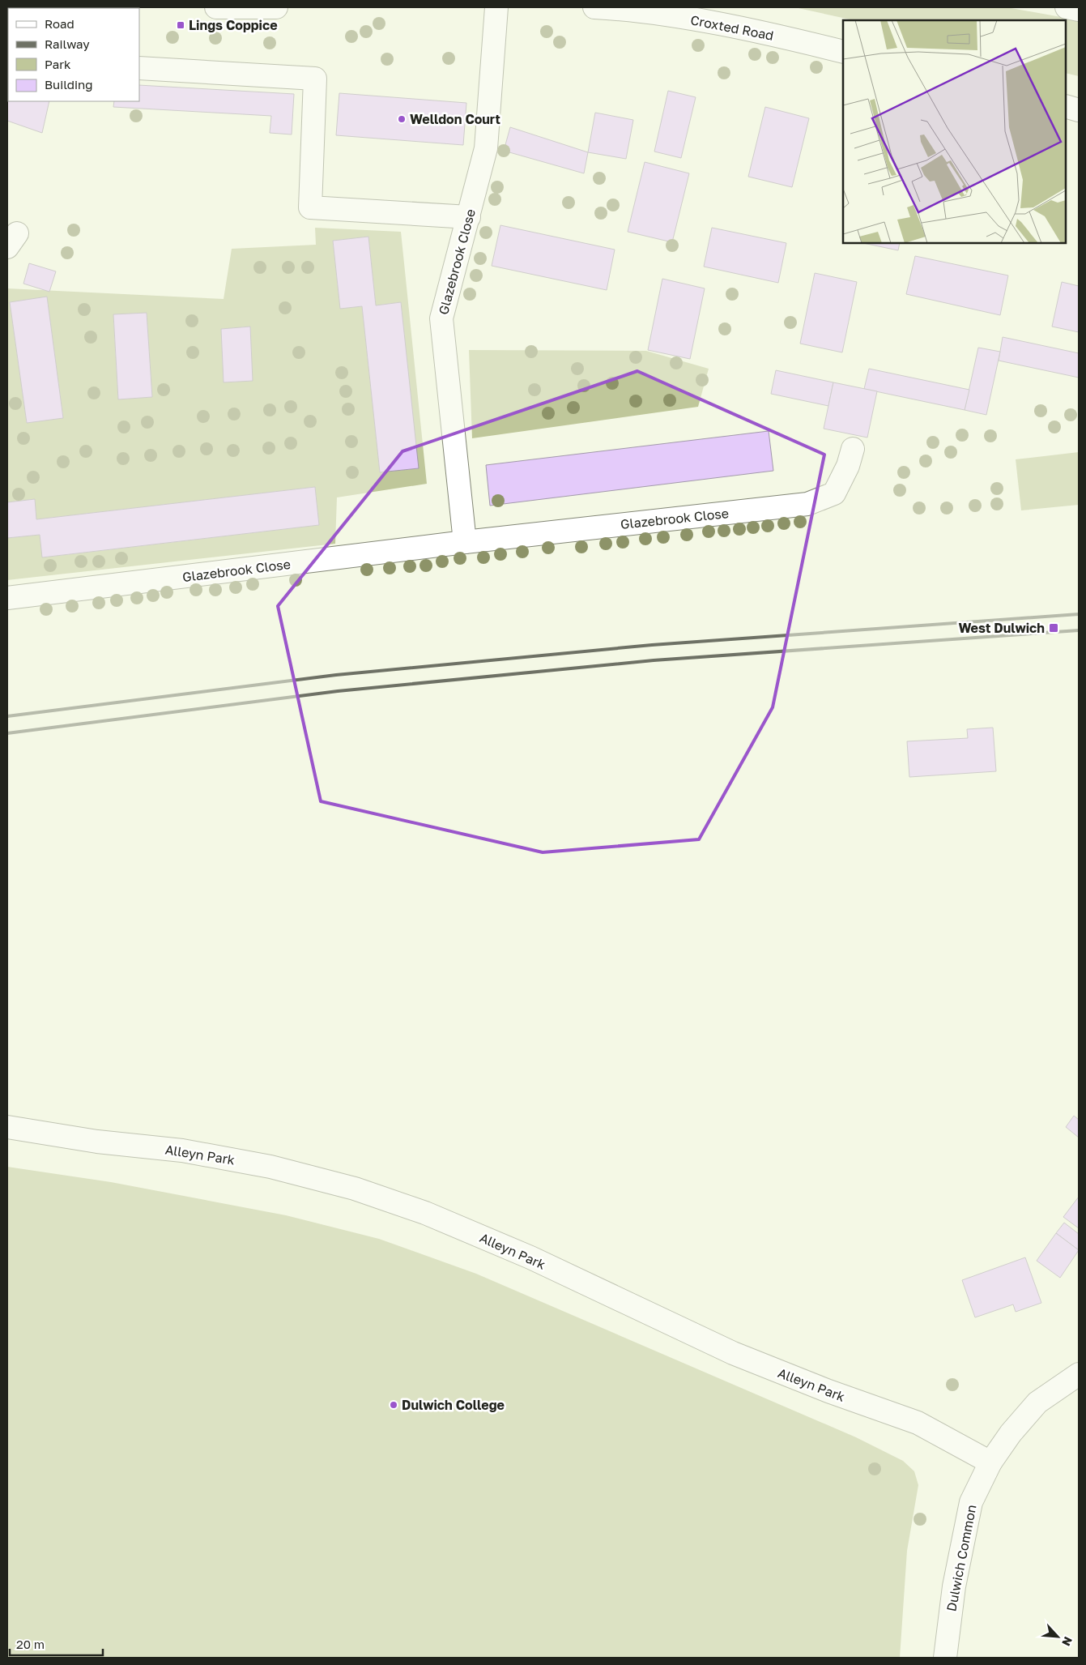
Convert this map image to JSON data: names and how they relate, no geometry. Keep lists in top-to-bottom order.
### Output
{
  "streets": {
    "main road": [
      "Croxted Road",
      "Glazebrook Close",
      "Alleyn Park",
      "Dulwich Common"
    ]
  },
  "crossings": [
    ["Alleyn Park", "Dulwich Common"]
  ],
  "places": {
    "transit": ["Lings Coppice", "West Dulwich"],
    "other": ["Welldon Court", "Dulwich College"]
  },
  "legend": [
    "Road",
    "Railway",
    "Park",
    "Building"
  ],
  "scale_bar": "20 m",
  "north": "bottom right"
}
